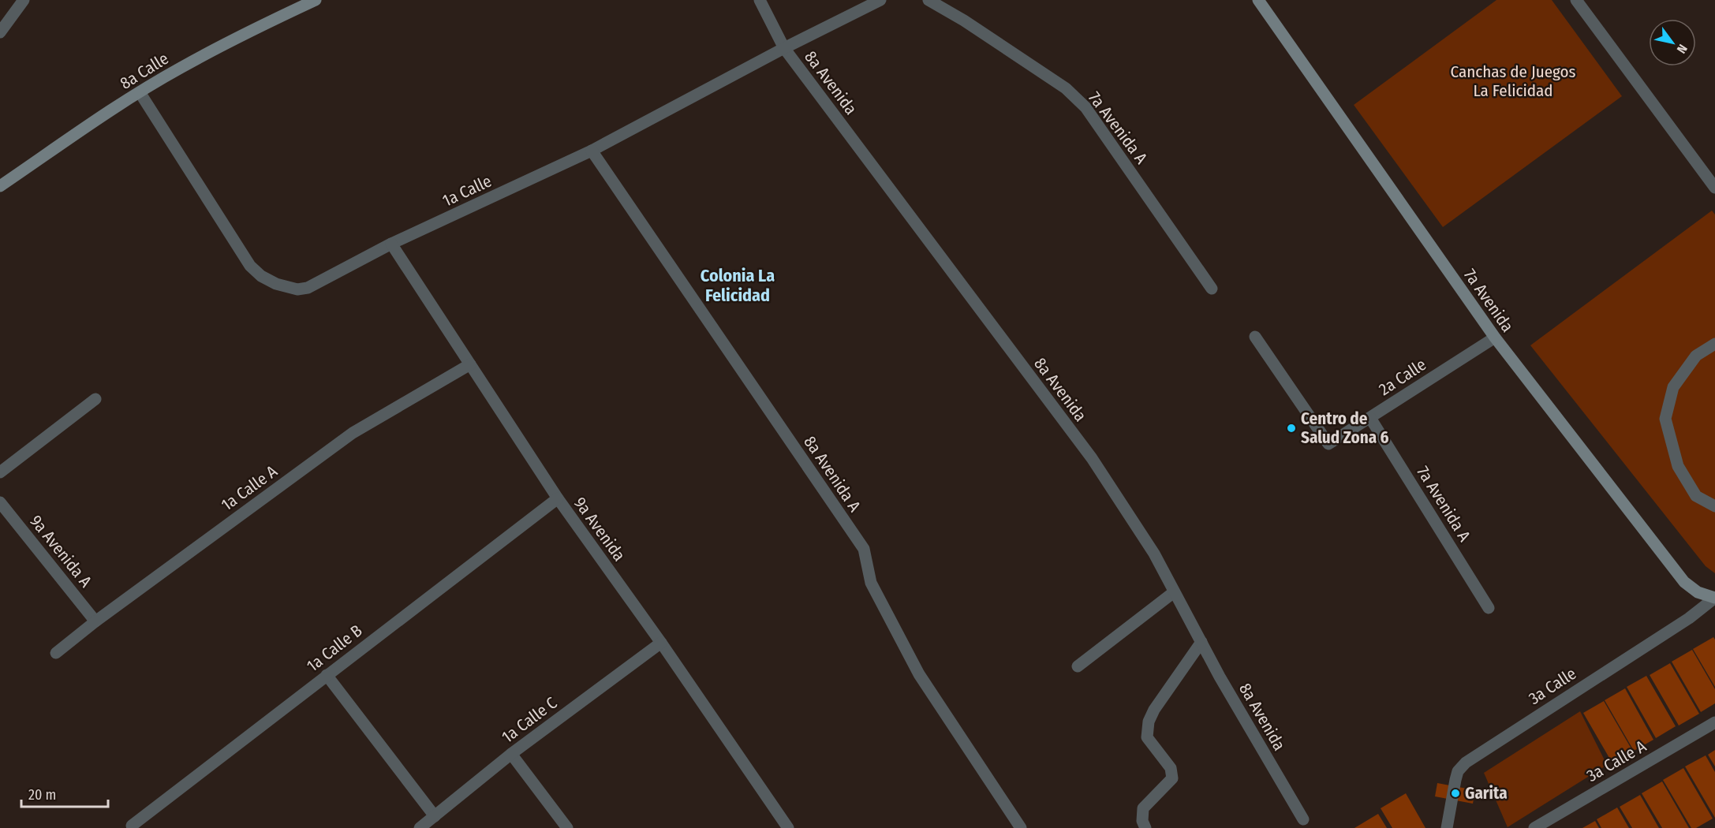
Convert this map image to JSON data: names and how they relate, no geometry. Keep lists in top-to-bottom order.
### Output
{
  "streets": {
    "main road": ["8a Calle", "7a Avenida"],
    "street": [
      "8a Avenida",
      "7a Avenida A",
      "1a Calle",
      "2a Calle",
      "8a Avenida A",
      "1a Calle A",
      "9a Avenida",
      "9a Avenida A",
      "1a Calle B",
      "3a Calle",
      "1a Calle C",
      "3a Calle A"
    ]
  },
  "crossings": [
    ["8a Calle", "1a Calle"],
    ["8a Avenida", "1a Calle"],
    ["7a Avenida A", "2a Calle"],
    ["1a Calle", "8a Avenida A"],
    ["1a Calle", "9a Avenida"],
    ["7a Avenida", "2a Calle"],
    ["7a Avenida", "3a Calle"],
    ["1a Calle A", "9a Avenida"],
    ["1a Calle A", "9a Avenida A"],
    ["9a Avenida", "1a Calle B"],
    ["9a Avenida", "1a Calle C"]
  ],
  "districts": ["Colonia La Felicidad"],
  "parks": ["Canchas de Juegos La Felicidad"],
  "places": ["Centro de Salud Zona 6", "Garita"],
  "scale_bar": "20 m",
  "north": "bottom right"
}
